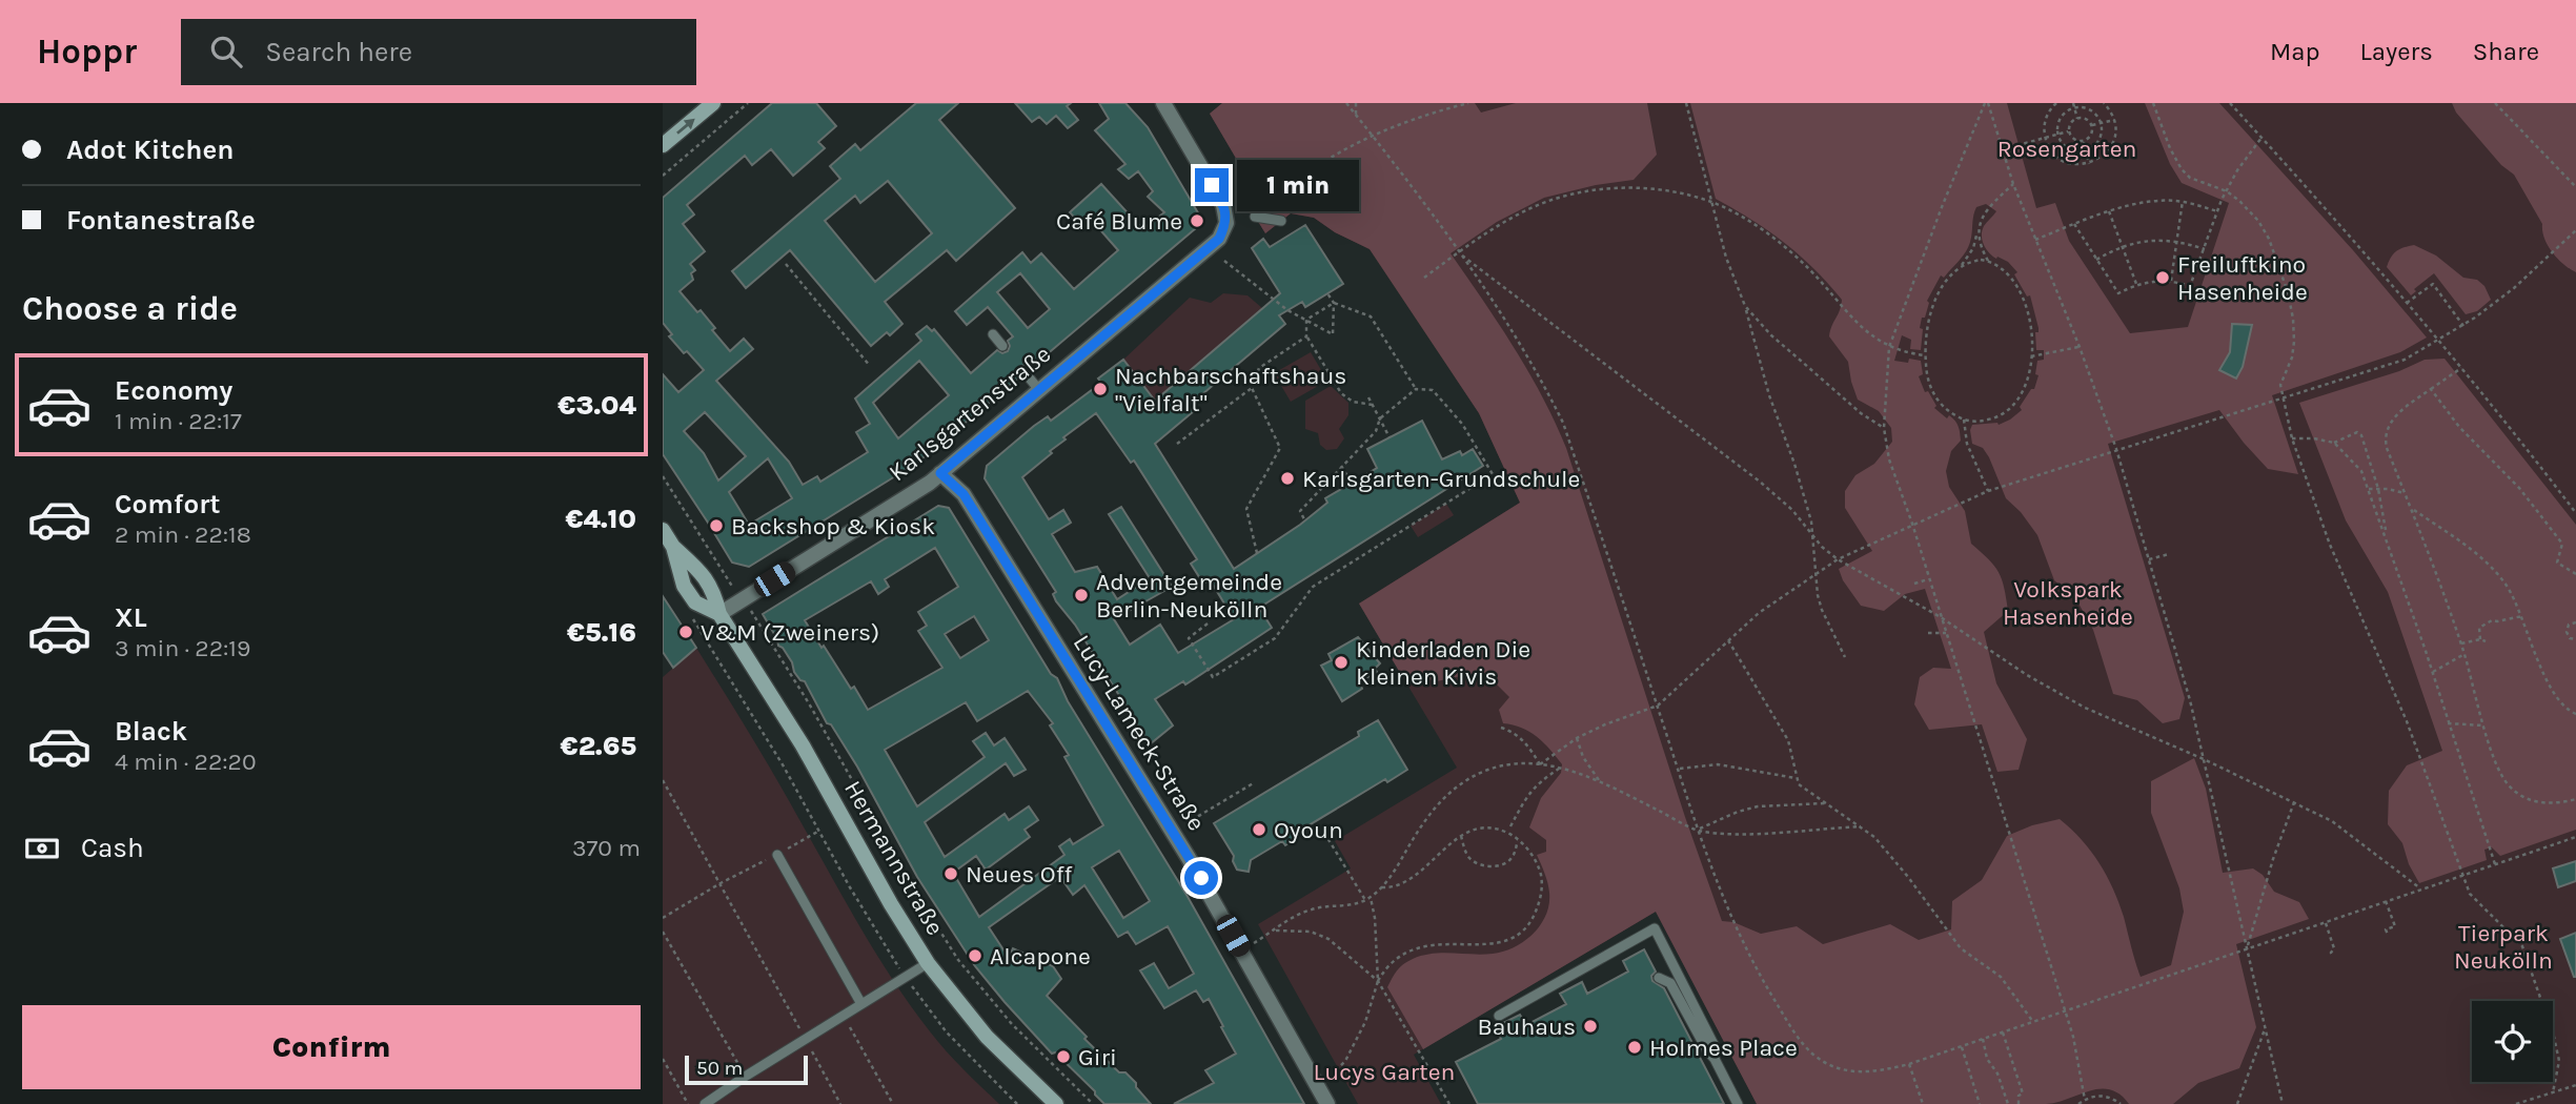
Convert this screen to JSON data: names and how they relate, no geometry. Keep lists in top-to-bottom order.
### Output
{
  "streets": {
    "main road": ["Hermannstraße"],
    "street": ["Karlsgartenstraße", "Lucy-Lameck-Straße"]
  },
  "crossings": [
    ["Karlsgartenstraße", "Lucy-Lameck-Straße"],
    ["Karlsgartenstraße", "Hermannstraße"]
  ],
  "parks": [
    "Rosengarten",
    "Volkspark Hasenheide",
    "Tierpark Neukölln",
    "Lucys Garten"
  ],
  "places": [
    "Café Blume",
    "Freiluftkino Hasenheide",
    "Nachbarschaftshaus \"Vielfalt\"",
    "Karlsgarten-Grundschule",
    "Backshop & Kiosk",
    "Adventgemeinde Berlin-Neukölln",
    "V&M (Zweiners)",
    "Kinderladen Die kleinen Kivis",
    "Oyoun",
    "Neues Off",
    "Alcapone",
    "Bauhaus",
    "Holmes Place",
    "Giri"
  ],
  "scale_bar": "50 m",
  "page": {
    "header": "Hoppr",
    "search": "Search here",
    "nav": ["Map", "Layers", "Share"],
    "banner": ["Adot Kitchen", "Fontanestraße"],
    "bubble": "1 min",
    "heading": "Choose a ride",
    "list": [
      {
        "name": "Economy",
        "note": "1 min · 22:17",
        "value": "€3.04"
      },
      {
        "name": "Comfort",
        "note": "2 min · 22:18",
        "value": "€4.10"
      },
      {
        "name": "XL",
        "note": "3 min · 22:19",
        "value": "€5.16"
      },
      {
        "name": "Black",
        "note": "4 min · 22:20",
        "value": "€2.65"
      }
    ],
    "pay": ["Cash", "370 m"],
    "buttons": "Confirm",
    "scale": "50 m"
  }
}
